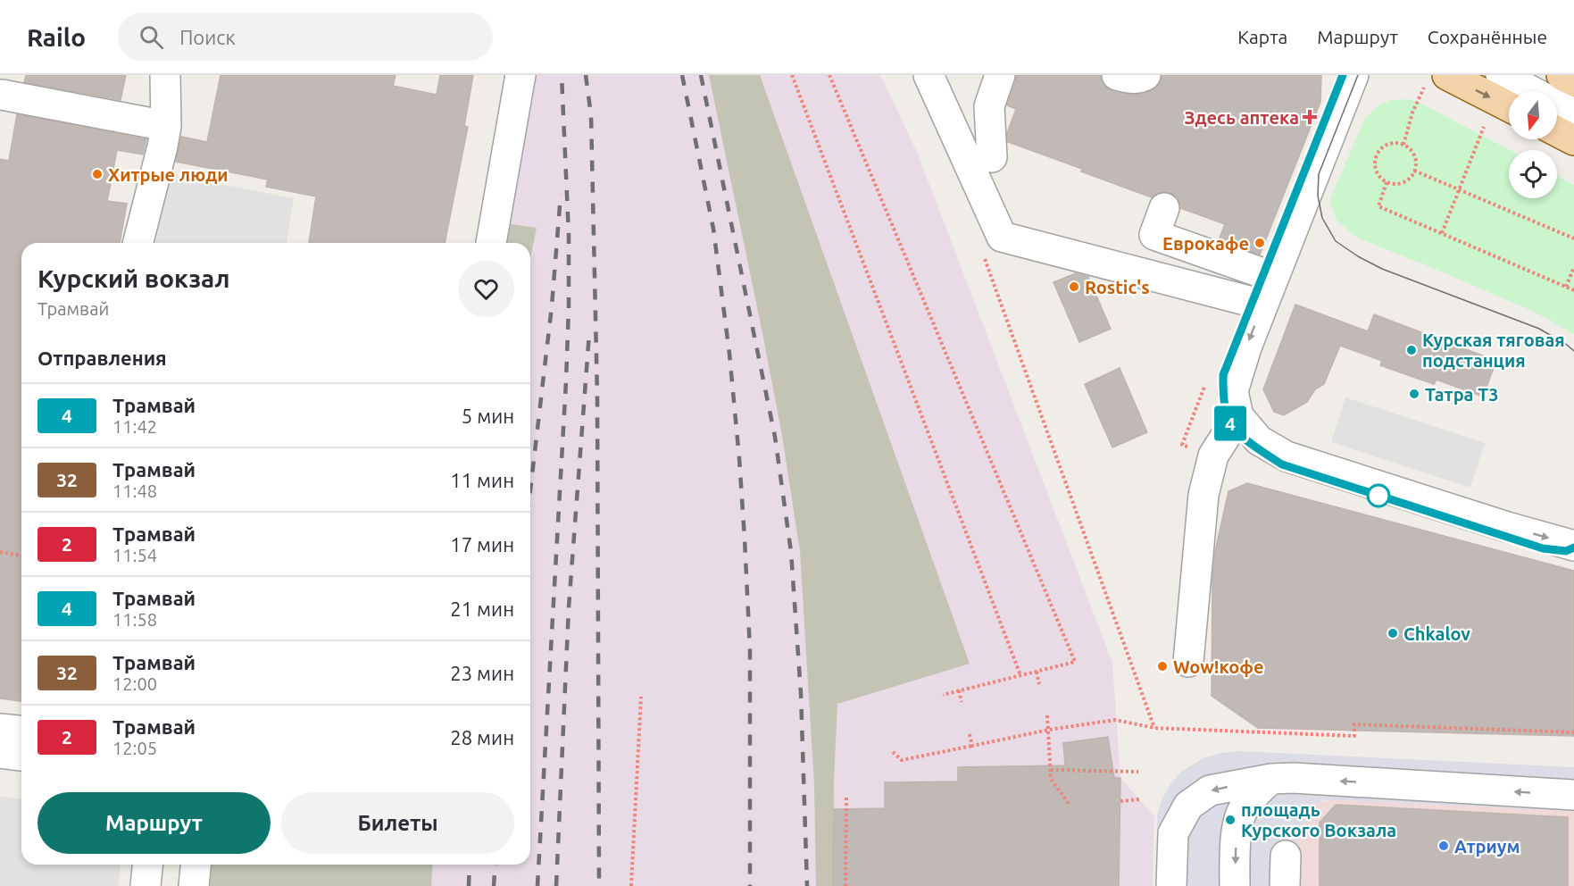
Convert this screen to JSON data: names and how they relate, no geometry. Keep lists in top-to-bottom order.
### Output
{
  "places": {
    "health": ["Здесь аптека"],
    "other": [
      "Хитрые люди",
      "Еврокафе",
      "Rostic's",
      "Курская тяговая подстанция",
      "Татра T3",
      "Chkalov",
      "Wow!кофе",
      "площадь Курского Вокзала",
      "Атриум"
    ]
  },
  "lines": ["tram line 4"],
  "north": "bottom",
  "page": {
    "header": "Railo",
    "search": "Поиск",
    "nav": ["Карта", "Маршрут", "Сохранённые"],
    "on_map": "4",
    "heading": [
      ["Курский вокзал", "Трамвай"],
      "Отправления"
    ],
    "list": [
      {
        "mark": "4",
        "name": "Трамвай",
        "note": "11:42",
        "value": "5 мин"
      },
      {
        "mark": "32",
        "name": "Трамвай",
        "note": "11:48",
        "value": "11 мин"
      },
      {
        "mark": "2",
        "name": "Трамвай",
        "note": "11:54",
        "value": "17 мин"
      },
      {
        "mark": "4",
        "name": "Трамвай",
        "note": "11:58",
        "value": "21 мин"
      },
      {
        "mark": "32",
        "name": "Трамвай",
        "note": "12:00",
        "value": "23 мин"
      },
      {
        "mark": "2",
        "name": "Трамвай",
        "note": "12:05",
        "value": "28 мин"
      }
    ],
    "buttons": ["Маршрут", "Билеты"]
  }
}
